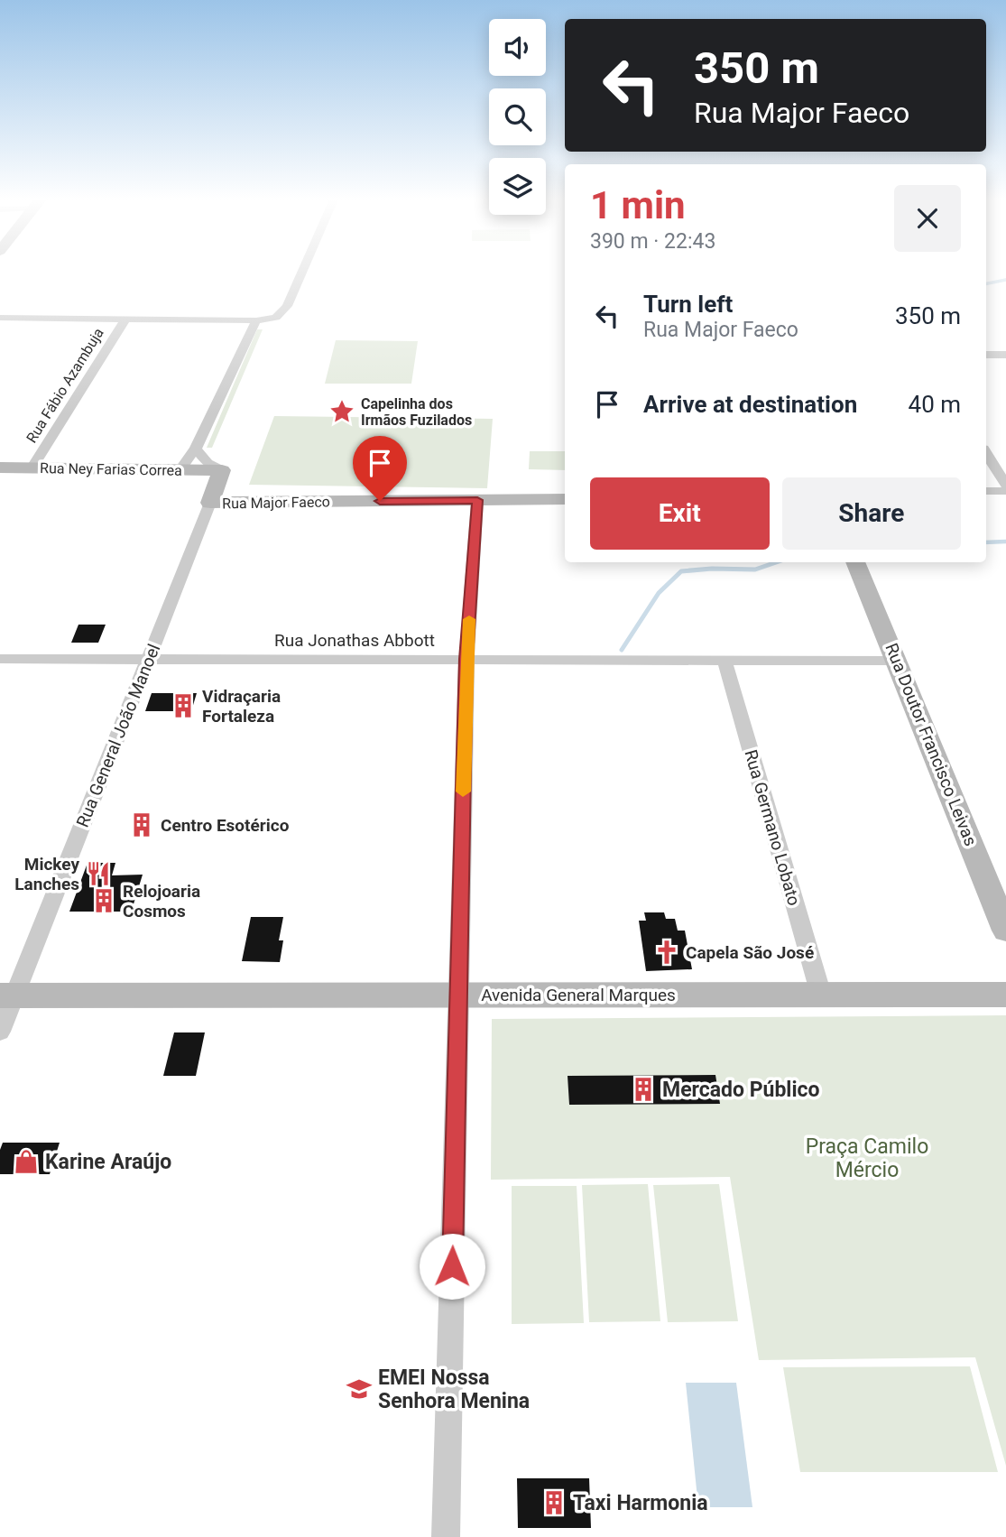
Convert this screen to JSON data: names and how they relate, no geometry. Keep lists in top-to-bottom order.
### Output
{
  "streets": {
    "street": [
      "Rua Fábio Azambuja",
      "Rua Ney Farias Correa",
      "Rua Major Faeco",
      "Rua Jonathas Abbott",
      "Rua General João Manoel",
      "Rua Doutor Francisco Leivas",
      "Rua Germano Lobato",
      "Avenida General Marques"
    ]
  },
  "crossings": [
    ["Rua Fábio Azambuja", "Rua Ney Farias Correa"],
    ["Rua Ney Farias Correa", "Rua General João Manoel"],
    ["Rua Major Faeco", "Rua General João Manoel"],
    ["Rua Jonathas Abbott", "Rua General João Manoel"],
    ["Rua Jonathas Abbott", "Rua Doutor Francisco Leivas"],
    ["Rua Jonathas Abbott", "Rua Germano Lobato"],
    ["Rua General João Manoel", "Avenida General Marques"],
    ["Rua Germano Lobato", "Avenida General Marques"]
  ],
  "parks": ["Praça Camilo Mércio"],
  "places": {
    "place": ["Capelinha dos Irmãos Fuzilados"],
    "building": [
      "Vidraçaria Fortaleza",
      "Centro Esotérico",
      "Relojoaria Cosmos",
      "Mercado Público",
      "Taxi Harmonia"
    ],
    "restaurant": ["Mickey Lanches"],
    "church": ["Capela São José"],
    "shop": ["Karine Araújo"],
    "school or university": ["EMEI Nossa Senhora Menina"]
  },
  "page": {
    "turn": ["350 m", "Rua Major Faeco"],
    "heading": ["1 min", "390 m · 22:43"],
    "list": [
      {
        "name": "Turn left",
        "note": "Rua Major Faeco",
        "value": "350 m"
      },
      {
        "name": "Arrive at destination",
        "value": "40 m"
      }
    ],
    "buttons": ["Exit", "Share"]
  }
}
